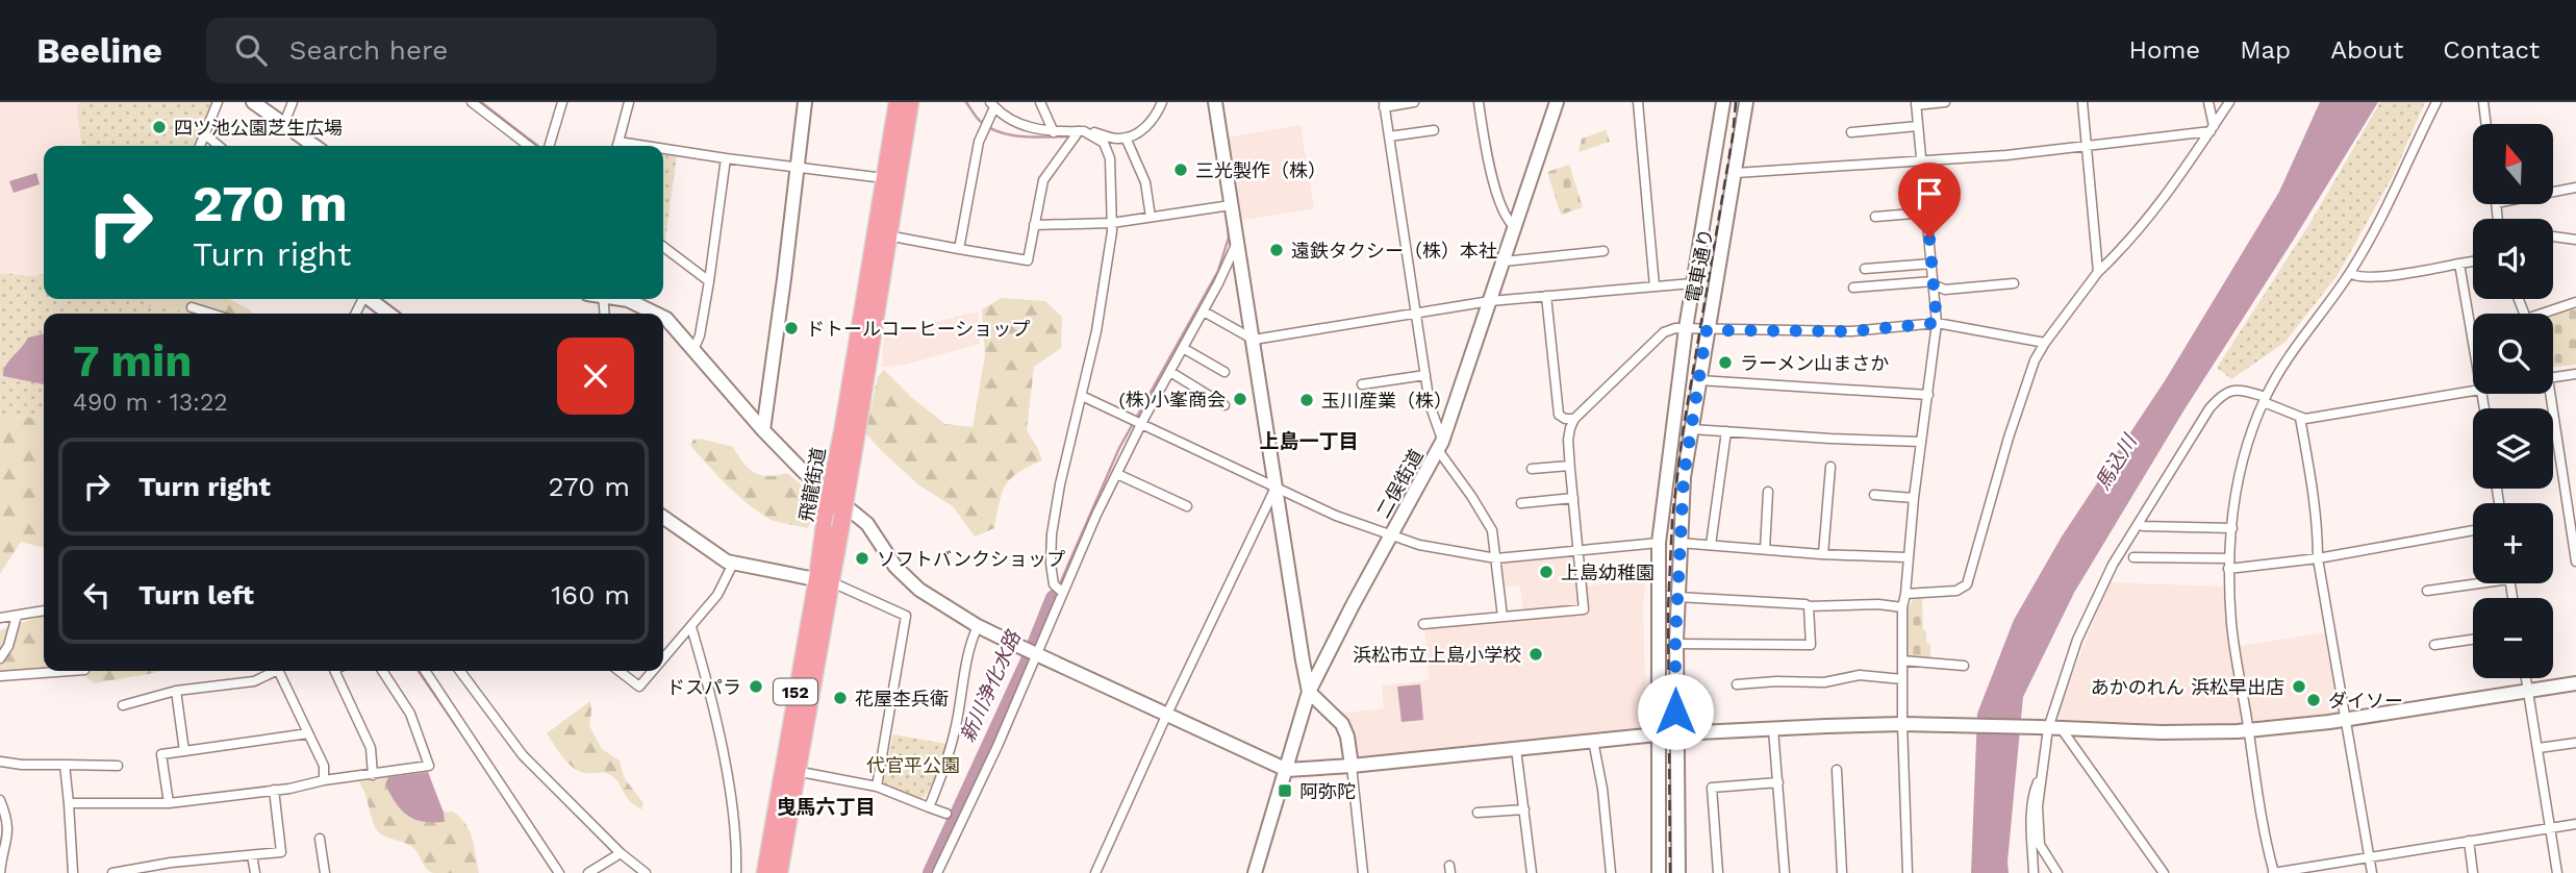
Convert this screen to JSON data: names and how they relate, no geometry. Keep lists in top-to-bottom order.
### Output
{
  "streets": {
    "highway": ["飛龍街道", "152"],
    "street": ["電車通り", "二俣街道"]
  },
  "districts": ["上島一丁目", "曳馬六丁目"],
  "water": ["馬込川", "新川浄化水路"],
  "parks": ["代官平公園"],
  "places": {
    "other": [
      "四ツ池公園芝生広場",
      "三光製作（株）",
      "遠鉄タクシー（株）本社",
      "ドトールコーヒーショップ",
      "ラーメン山まさか",
      "(株)小峯商会",
      "玉川産業（株）",
      "ソフトバンクショップ",
      "上島幼稚園",
      "浜松市立上島小学校",
      "ドスパラ",
      "あかのれん 浜松早出店",
      "花屋杢兵衛",
      "ダイソー"
    ],
    "transit": ["阿弥陀"]
  },
  "north": "top",
  "page": {
    "header": "Beeline",
    "search": "Search here",
    "nav": [
      "Home",
      "Map",
      "About",
      "Contact"
    ],
    "map_buttons": ["+", "−"],
    "turn": ["270 m", "Turn right"],
    "heading": ["7 min", "490 m · 13:22"],
    "list": [
      {
        "name": "Turn right",
        "value": "270 m"
      },
      {
        "name": "Turn left",
        "value": "160 m"
      }
    ]
  }
}
